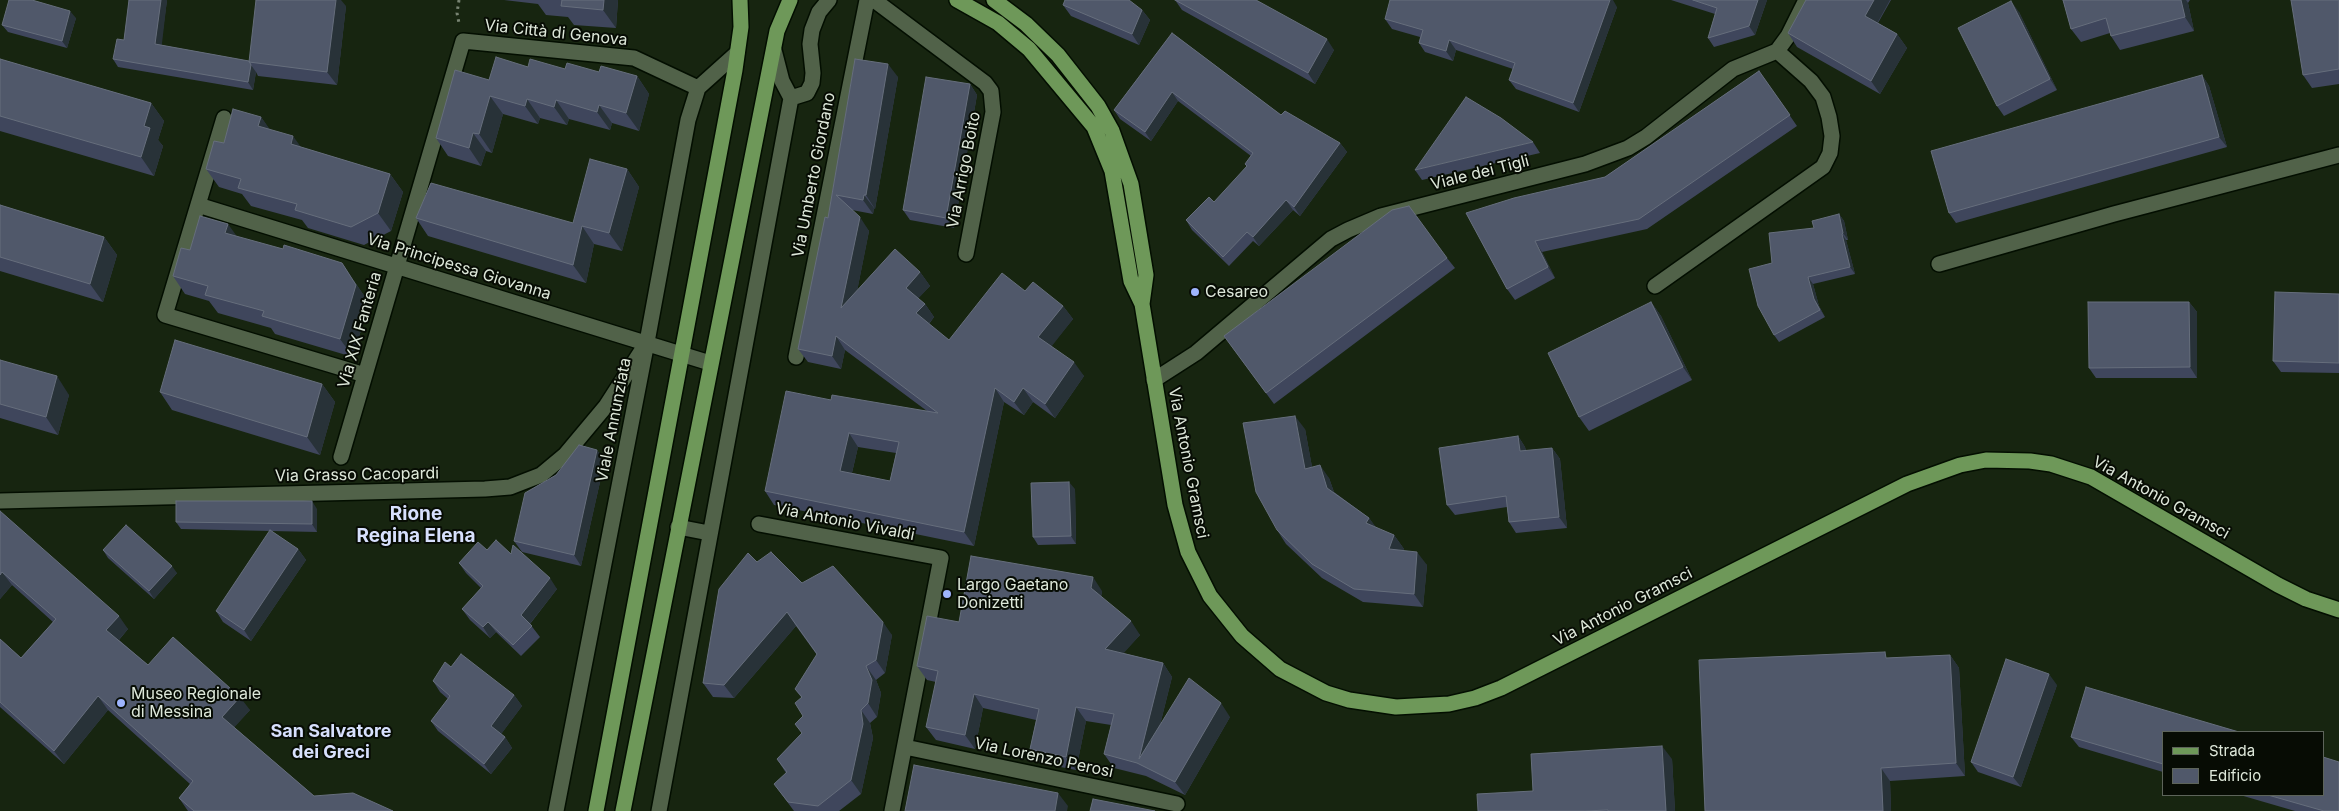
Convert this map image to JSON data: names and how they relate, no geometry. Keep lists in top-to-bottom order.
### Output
{
  "streets": {
    "main road": ["Via Antonio Gramsci"],
    "street": [
      "Via Città di Genova",
      "Via Arrigo Boito",
      "Viale dei Tigli",
      "Via Umberto Giordano",
      "Via Principessa Giovanna",
      "Via XIX Fanteria",
      "Viale Annunziata",
      "Via Grasso Cacopardi",
      "Via Antonio Vivaldi",
      "Via Lorenzo Perosi"
    ]
  },
  "crossings": [
    ["Via Città di Genova", "Via XIX Fanteria"],
    ["Via Città di Genova", "Viale Annunziata"],
    ["Viale dei Tigli", "Via Antonio Gramsci"],
    ["Via Principessa Giovanna", "Via XIX Fanteria"],
    ["Via Principessa Giovanna", "Viale Annunziata"],
    ["Via Principessa Giovanna", "Via Grasso Cacopardi"],
    ["Viale Annunziata", "Via Grasso Cacopardi"],
    ["Via Antonio Vivaldi", "Via Lorenzo Perosi"]
  ],
  "districts": ["Rione Regina Elena", "San Salvatore dei Greci"],
  "places": ["Cesareo", "Largo Gaetano Donizetti", "Museo Regionale di Messina"],
  "legend": ["Strada", "Edificio"]
}
